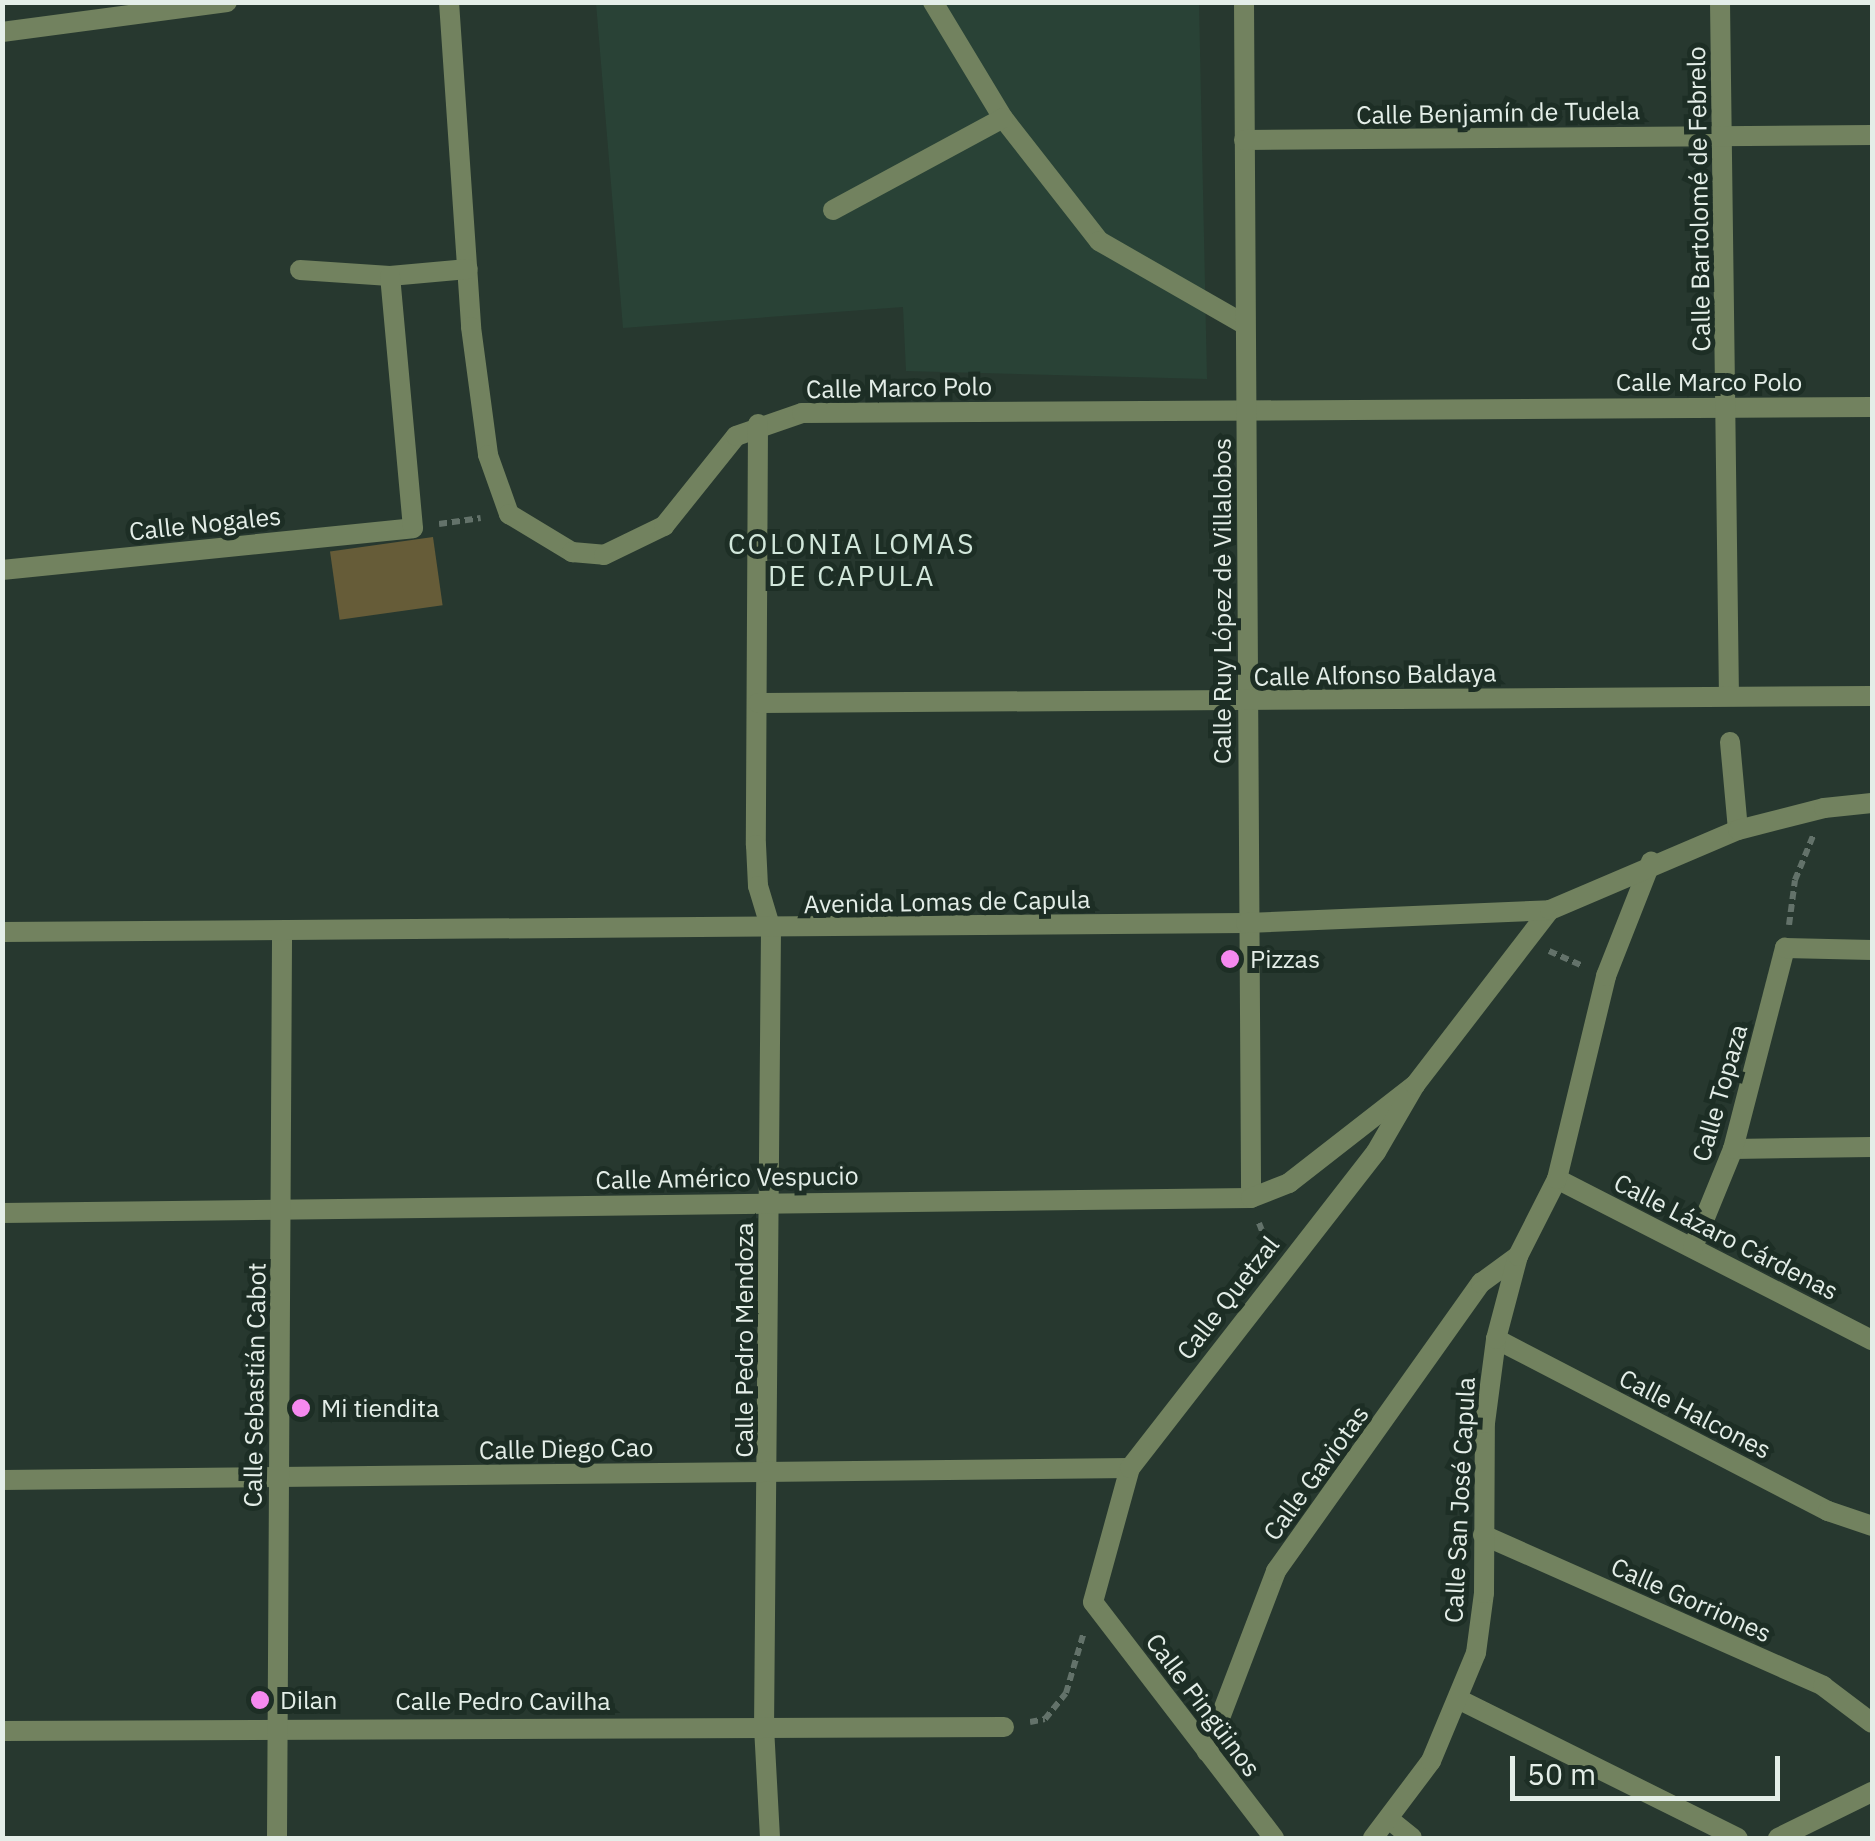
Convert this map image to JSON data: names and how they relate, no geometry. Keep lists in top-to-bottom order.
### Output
{
  "streets": {
    "street": [
      "Calle Benjamín de Tudela",
      "Calle Bartolomé de Febrelo",
      "Calle Marco Polo",
      "Calle Nogales",
      "Calle Ruy López de Villalobos",
      "Calle Alfonso Baldaya",
      "Avenida Lomas de Capula",
      "Calle Topaza",
      "Calle Américo Vespucio",
      "Calle Lázaro Cárdenas",
      "Calle Quetzal",
      "Calle Pedro Mendoza",
      "Calle Sebastián Cabot",
      "Calle Halcones",
      "Calle Diego Cao",
      "Calle Gaviotas",
      "Calle San José Capula",
      "Calle Gorriones",
      "Calle Pedro Cavilha",
      "Calle Pingüinos"
    ]
  },
  "crossings": [
    ["Calle Benjamín de Tudela", "Calle Bartolomé de Febrelo"],
    ["Calle Benjamín de Tudela", "Calle Ruy López de Villalobos"],
    ["Calle Bartolomé de Febrelo", "Calle Marco Polo"],
    ["Calle Bartolomé de Febrelo", "Calle Alfonso Baldaya"],
    ["Calle Marco Polo", "Calle Ruy López de Villalobos"],
    ["Calle Marco Polo", "Calle Pedro Mendoza"],
    ["Calle Ruy López de Villalobos", "Calle Alfonso Baldaya"],
    ["Calle Ruy López de Villalobos", "Avenida Lomas de Capula"],
    ["Calle Ruy López de Villalobos", "Calle Américo Vespucio"],
    ["Calle Alfonso Baldaya", "Calle Pedro Mendoza"],
    ["Avenida Lomas de Capula", "Calle Quetzal"],
    ["Avenida Lomas de Capula", "Calle Pedro Mendoza"],
    ["Avenida Lomas de Capula", "Calle Sebastián Cabot"],
    ["Avenida Lomas de Capula", "Calle San José Capula"],
    ["Calle Topaza", "Calle Lázaro Cárdenas"],
    ["Calle Américo Vespucio", "Calle Quetzal"],
    ["Calle Américo Vespucio", "Calle Pedro Mendoza"],
    ["Calle Américo Vespucio", "Calle Sebastián Cabot"],
    ["Calle Lázaro Cárdenas", "Calle San José Capula"],
    ["Calle Quetzal", "Calle Diego Cao"],
    ["Calle Quetzal", "Calle Pingüinos"],
    ["Calle Pedro Mendoza", "Calle Diego Cao"],
    ["Calle Pedro Mendoza", "Calle Pedro Cavilha"],
    ["Calle Sebastián Cabot", "Calle Diego Cao"],
    ["Calle Sebastián Cabot", "Calle Pedro Cavilha"],
    ["Calle Halcones", "Calle San José Capula"],
    ["Calle Gaviotas", "Calle San José Capula"],
    ["Calle Gaviotas", "Calle Pingüinos"],
    ["Calle San José Capula", "Calle Gorriones"]
  ],
  "districts": ["COLONIA LOMAS DE CAPULA"],
  "places": ["Pizzas", "Mi tiendita", "Dilan"],
  "scale_bar": "50 m"
}
